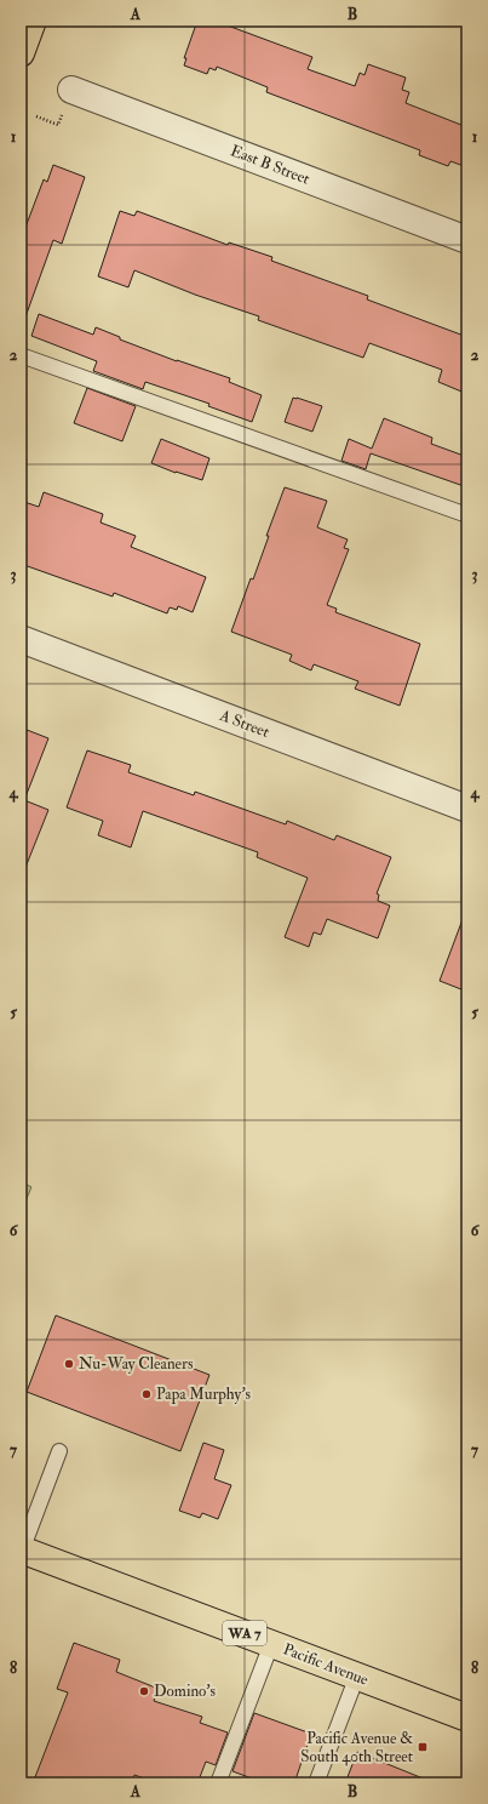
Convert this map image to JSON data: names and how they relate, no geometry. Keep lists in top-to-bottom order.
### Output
{
  "streets": {
    "main road": ["WA 7", "Pacific Avenue"],
    "street": ["East B Street", "A Street"]
  },
  "places": {
    "other": ["Nu-Way Cleaners", "Papa Murphy's", "Domino's"],
    "transit": ["Pacific Avenue & South 40th Street"]
  },
  "grid": {
    "columns": ["A", "B"],
    "rows": [
      "1",
      "2",
      "3",
      "4",
      "5",
      "6",
      "7",
      "8"
    ]
  }
}
